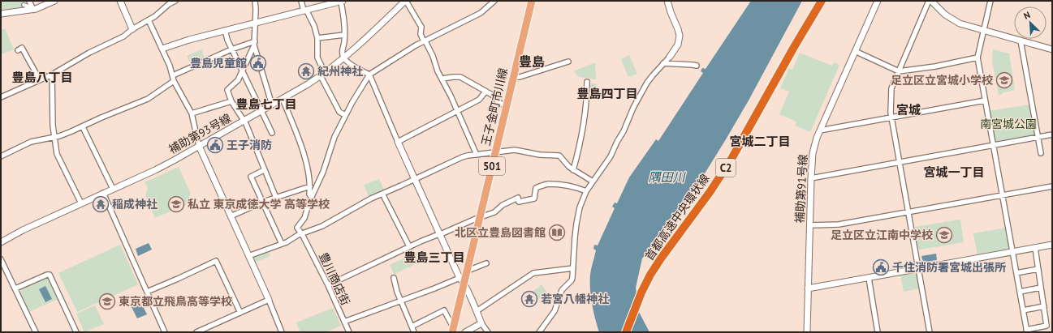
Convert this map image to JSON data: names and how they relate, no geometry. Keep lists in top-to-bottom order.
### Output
{
  "streets": {
    "highway": ["C2", "首都高速中央環状線"],
    "main road": ["王子金町市川線", "501"],
    "street": ["補助第93号線", "補助第91号線", "豊川商店街"]
  },
  "districts": [
    "豊島",
    "豊島八丁目",
    "豊島四丁目",
    "豊島七丁目",
    "宮城",
    "宮城二丁目",
    "宮城一丁目",
    "豊島三丁目"
  ],
  "water": ["隅田川"],
  "parks": ["南宮城公園"],
  "places": {
    "public building": ["豊島児童館", "王子消防", "千住消防署宮城出張所"],
    "temple": ["紀州神社", "稲成神社", "若宮八幡神社"],
    "school or university": [
      "足立区立宮城小学校",
      "私立 東京成徳大学 高等学校",
      "足立区立江南中学校",
      "東京都立飛鳥高等学校"
    ],
    "library": ["北区立豊島図書館"]
  },
  "north": "top left"
}
